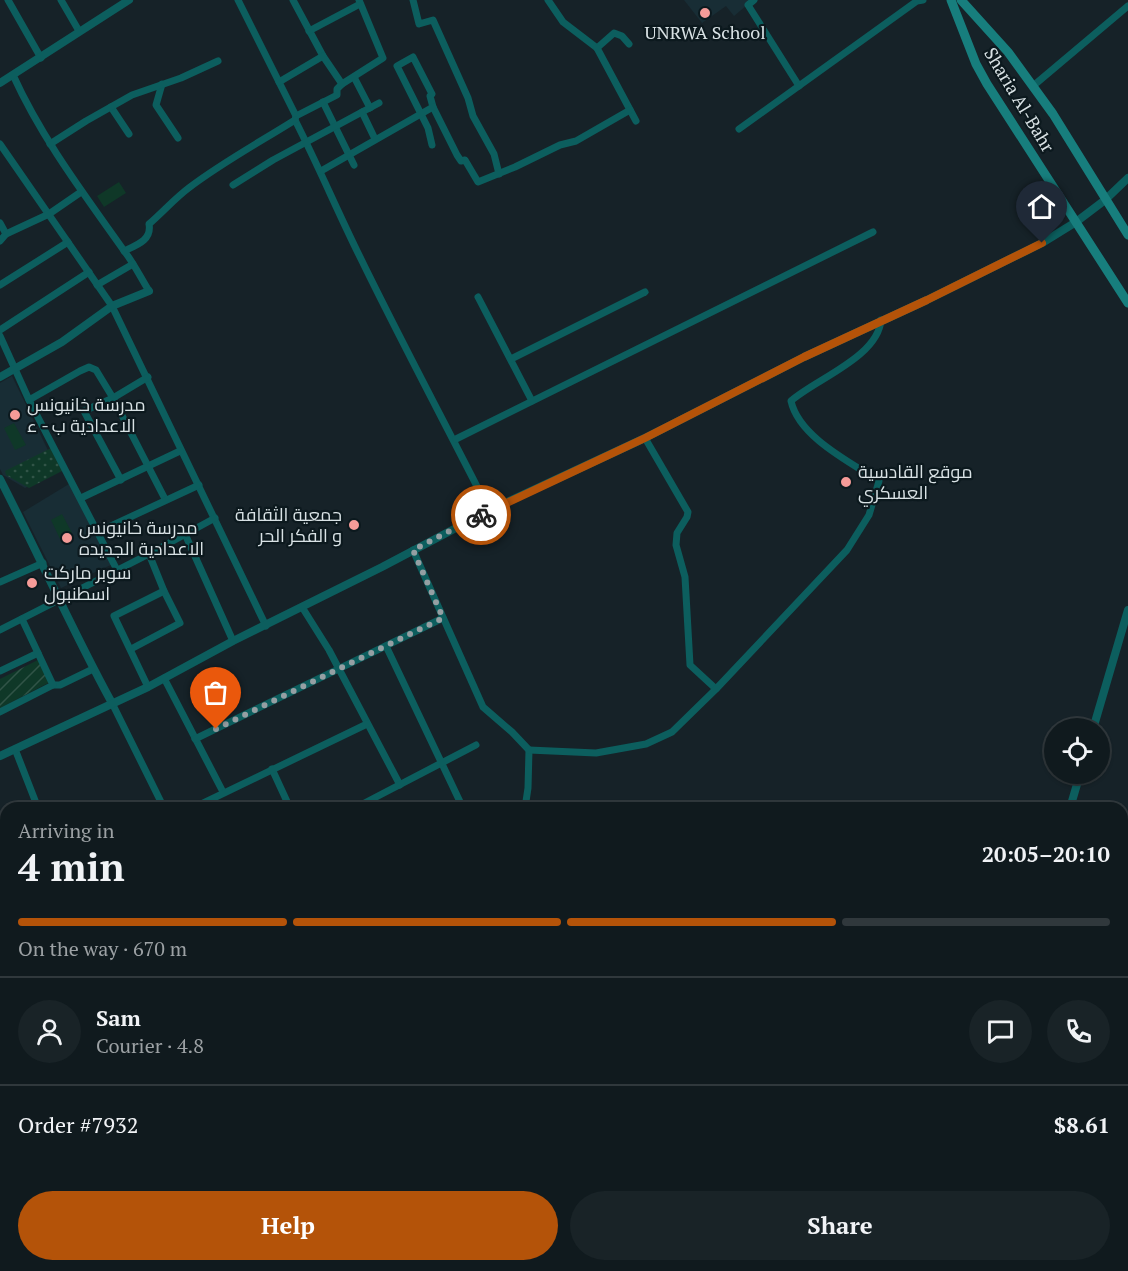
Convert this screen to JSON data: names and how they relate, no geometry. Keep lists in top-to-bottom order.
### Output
{
  "streets": {
    "main road": ["Sharia Al-Bahr"]
  },
  "places": [
    "UNRWA School",
    "مدرسة خانيونس الاعدادية ب - ء",
    "موقع القادسية العسكري",
    "جمعية الثقافة و الفكر الحر",
    "مدرسة خانيونس الاعدادية الجديده",
    "سوبر ماركت اسطنبول"
  ],
  "page": {
    "heading": ["4 min", "Arriving in", "20:05–20:10"],
    "panel": [
      "Sam",
      "Courier · 4.8",
      "Order #7932",
      "$8.61"
    ],
    "bar": "On the way · 670 m",
    "buttons": ["Help", "Share"]
  }
}
